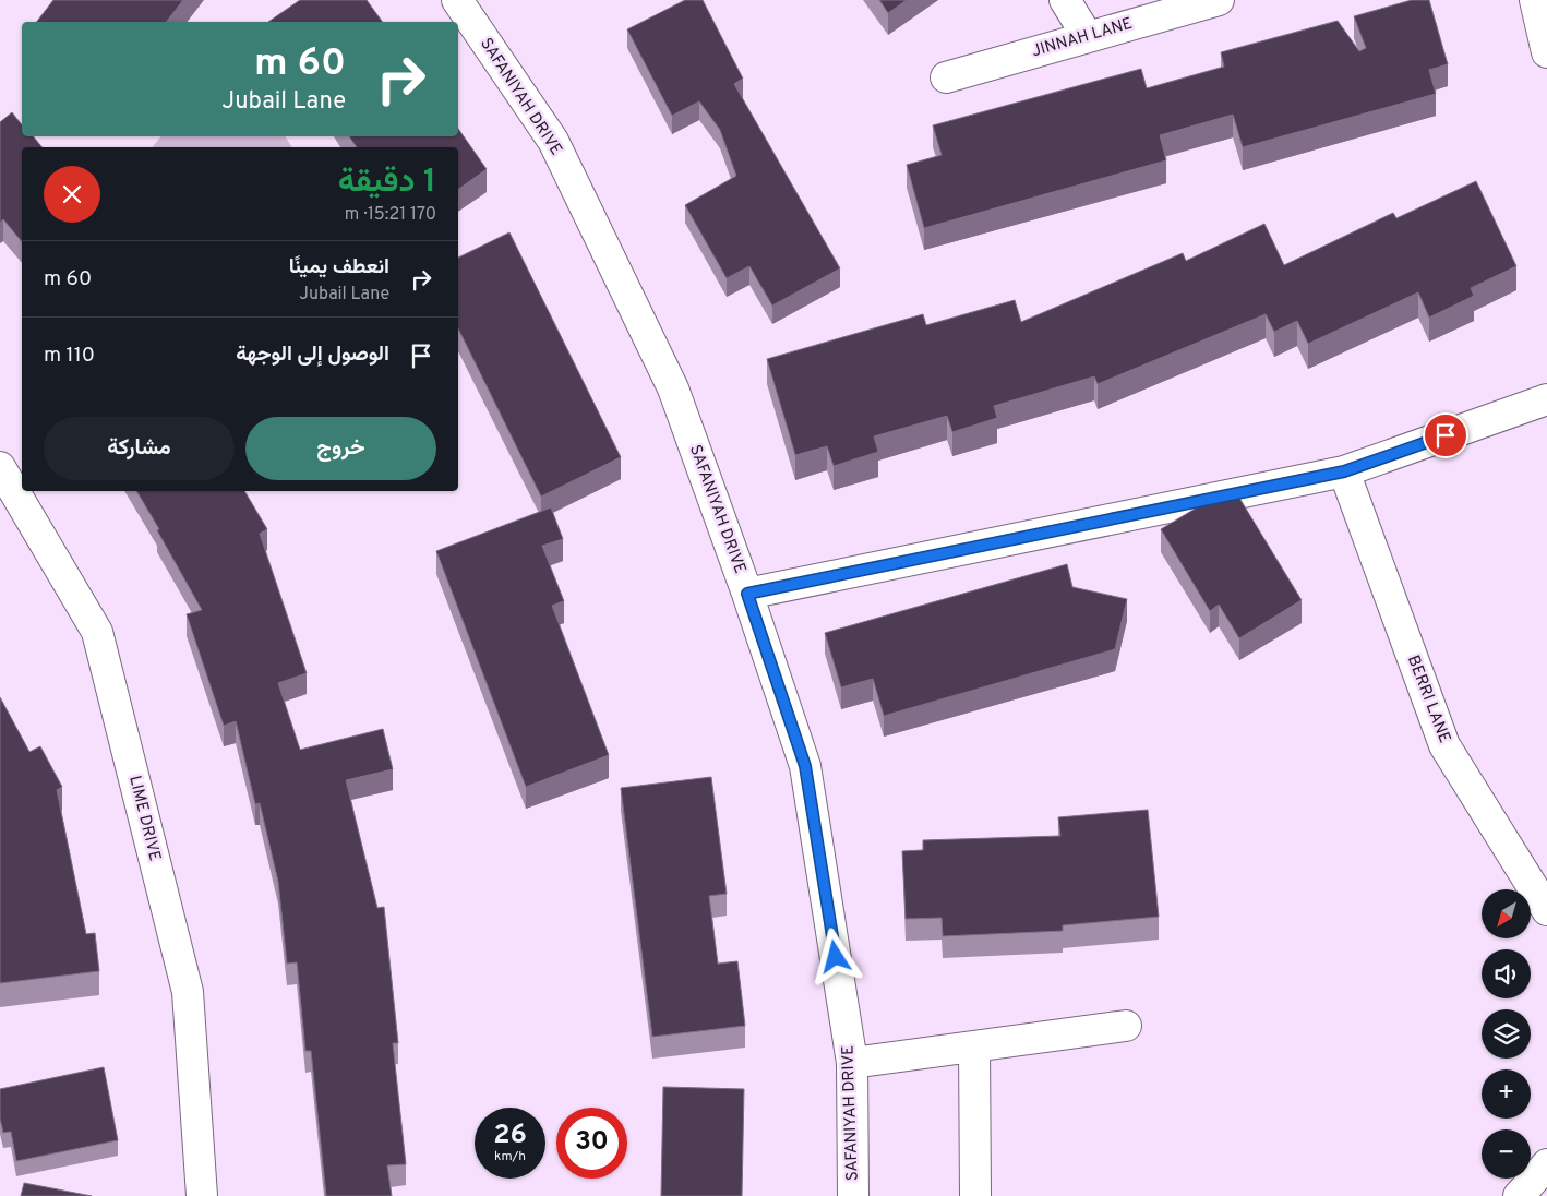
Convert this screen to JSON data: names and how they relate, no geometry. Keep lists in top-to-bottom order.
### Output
{
  "streets": {
    "street": [
      "JINNAH LANE",
      "SAFANIYAH DRIVE",
      "BERRI LANE",
      "LIME DRIVE"
    ]
  },
  "north": "bottom left",
  "page": {
    "turn": ["60 m", "Jubail Lane"],
    "heading": ["1 دقيقة", "170 m · 15:21"],
    "list": [
      {
        "name": "انعطف يمينًا",
        "note": "Jubail Lane",
        "value": "60 m"
      },
      {
        "name": "الوصول إلى الوجهة",
        "value": "110 m"
      }
    ],
    "buttons": ["خروج", "مشاركة"],
    "map_buttons": ["+", "−"],
    "speed": "26 km/h",
    "limit": "30"
  }
}
